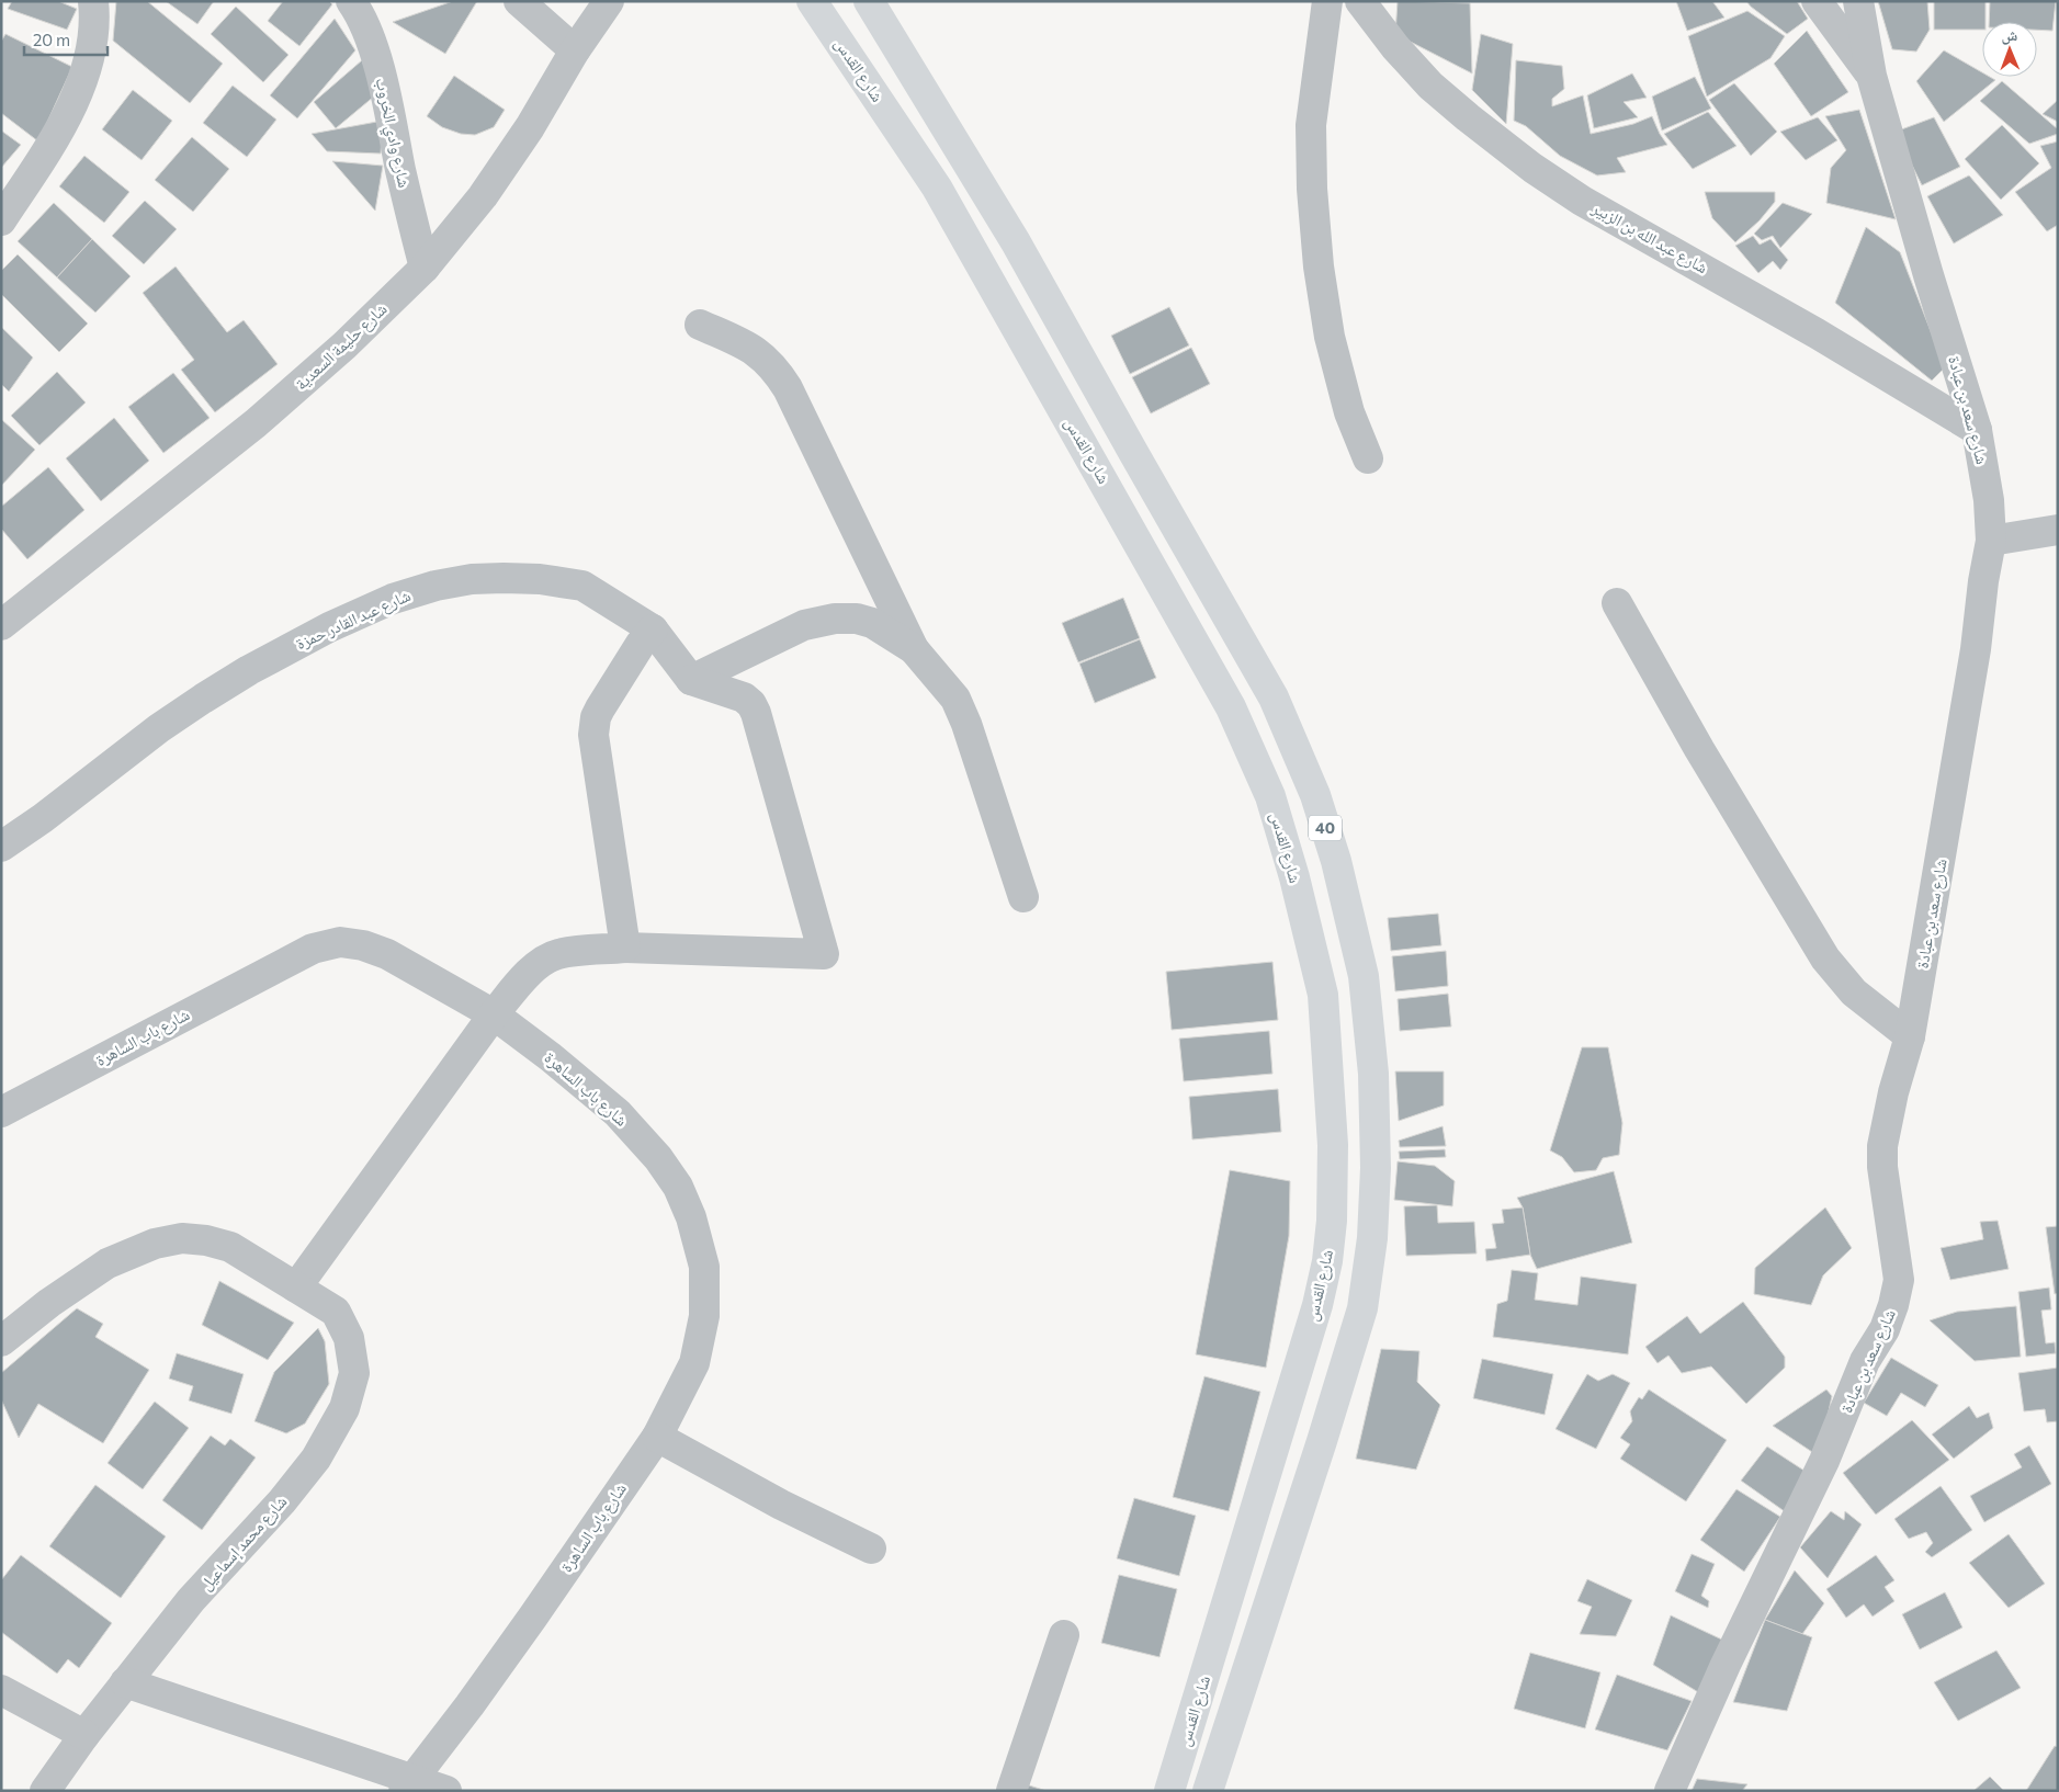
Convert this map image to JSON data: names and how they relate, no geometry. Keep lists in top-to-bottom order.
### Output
{
  "streets": {
    "highway": ["شارع القدس", "40"],
    "street": [
      "شارع وادي الخروب",
      "شارع عبد الله بن الزبير",
      "شارع حليمة السعدية",
      "شارع سعد بن عبادة",
      "شارع عبد القادر حمزة",
      "شارع باب الساهرة",
      "شارع محمد إسماعيل"
    ]
  },
  "crossings": [
    ["شارع وادي الخروب", "شارع حليمة السعدية"],
    ["شارع عبد الله بن الزبير", "شارع سعد بن عبادة"]
  ],
  "scale_bar": "20 m",
  "north": "top"
}
